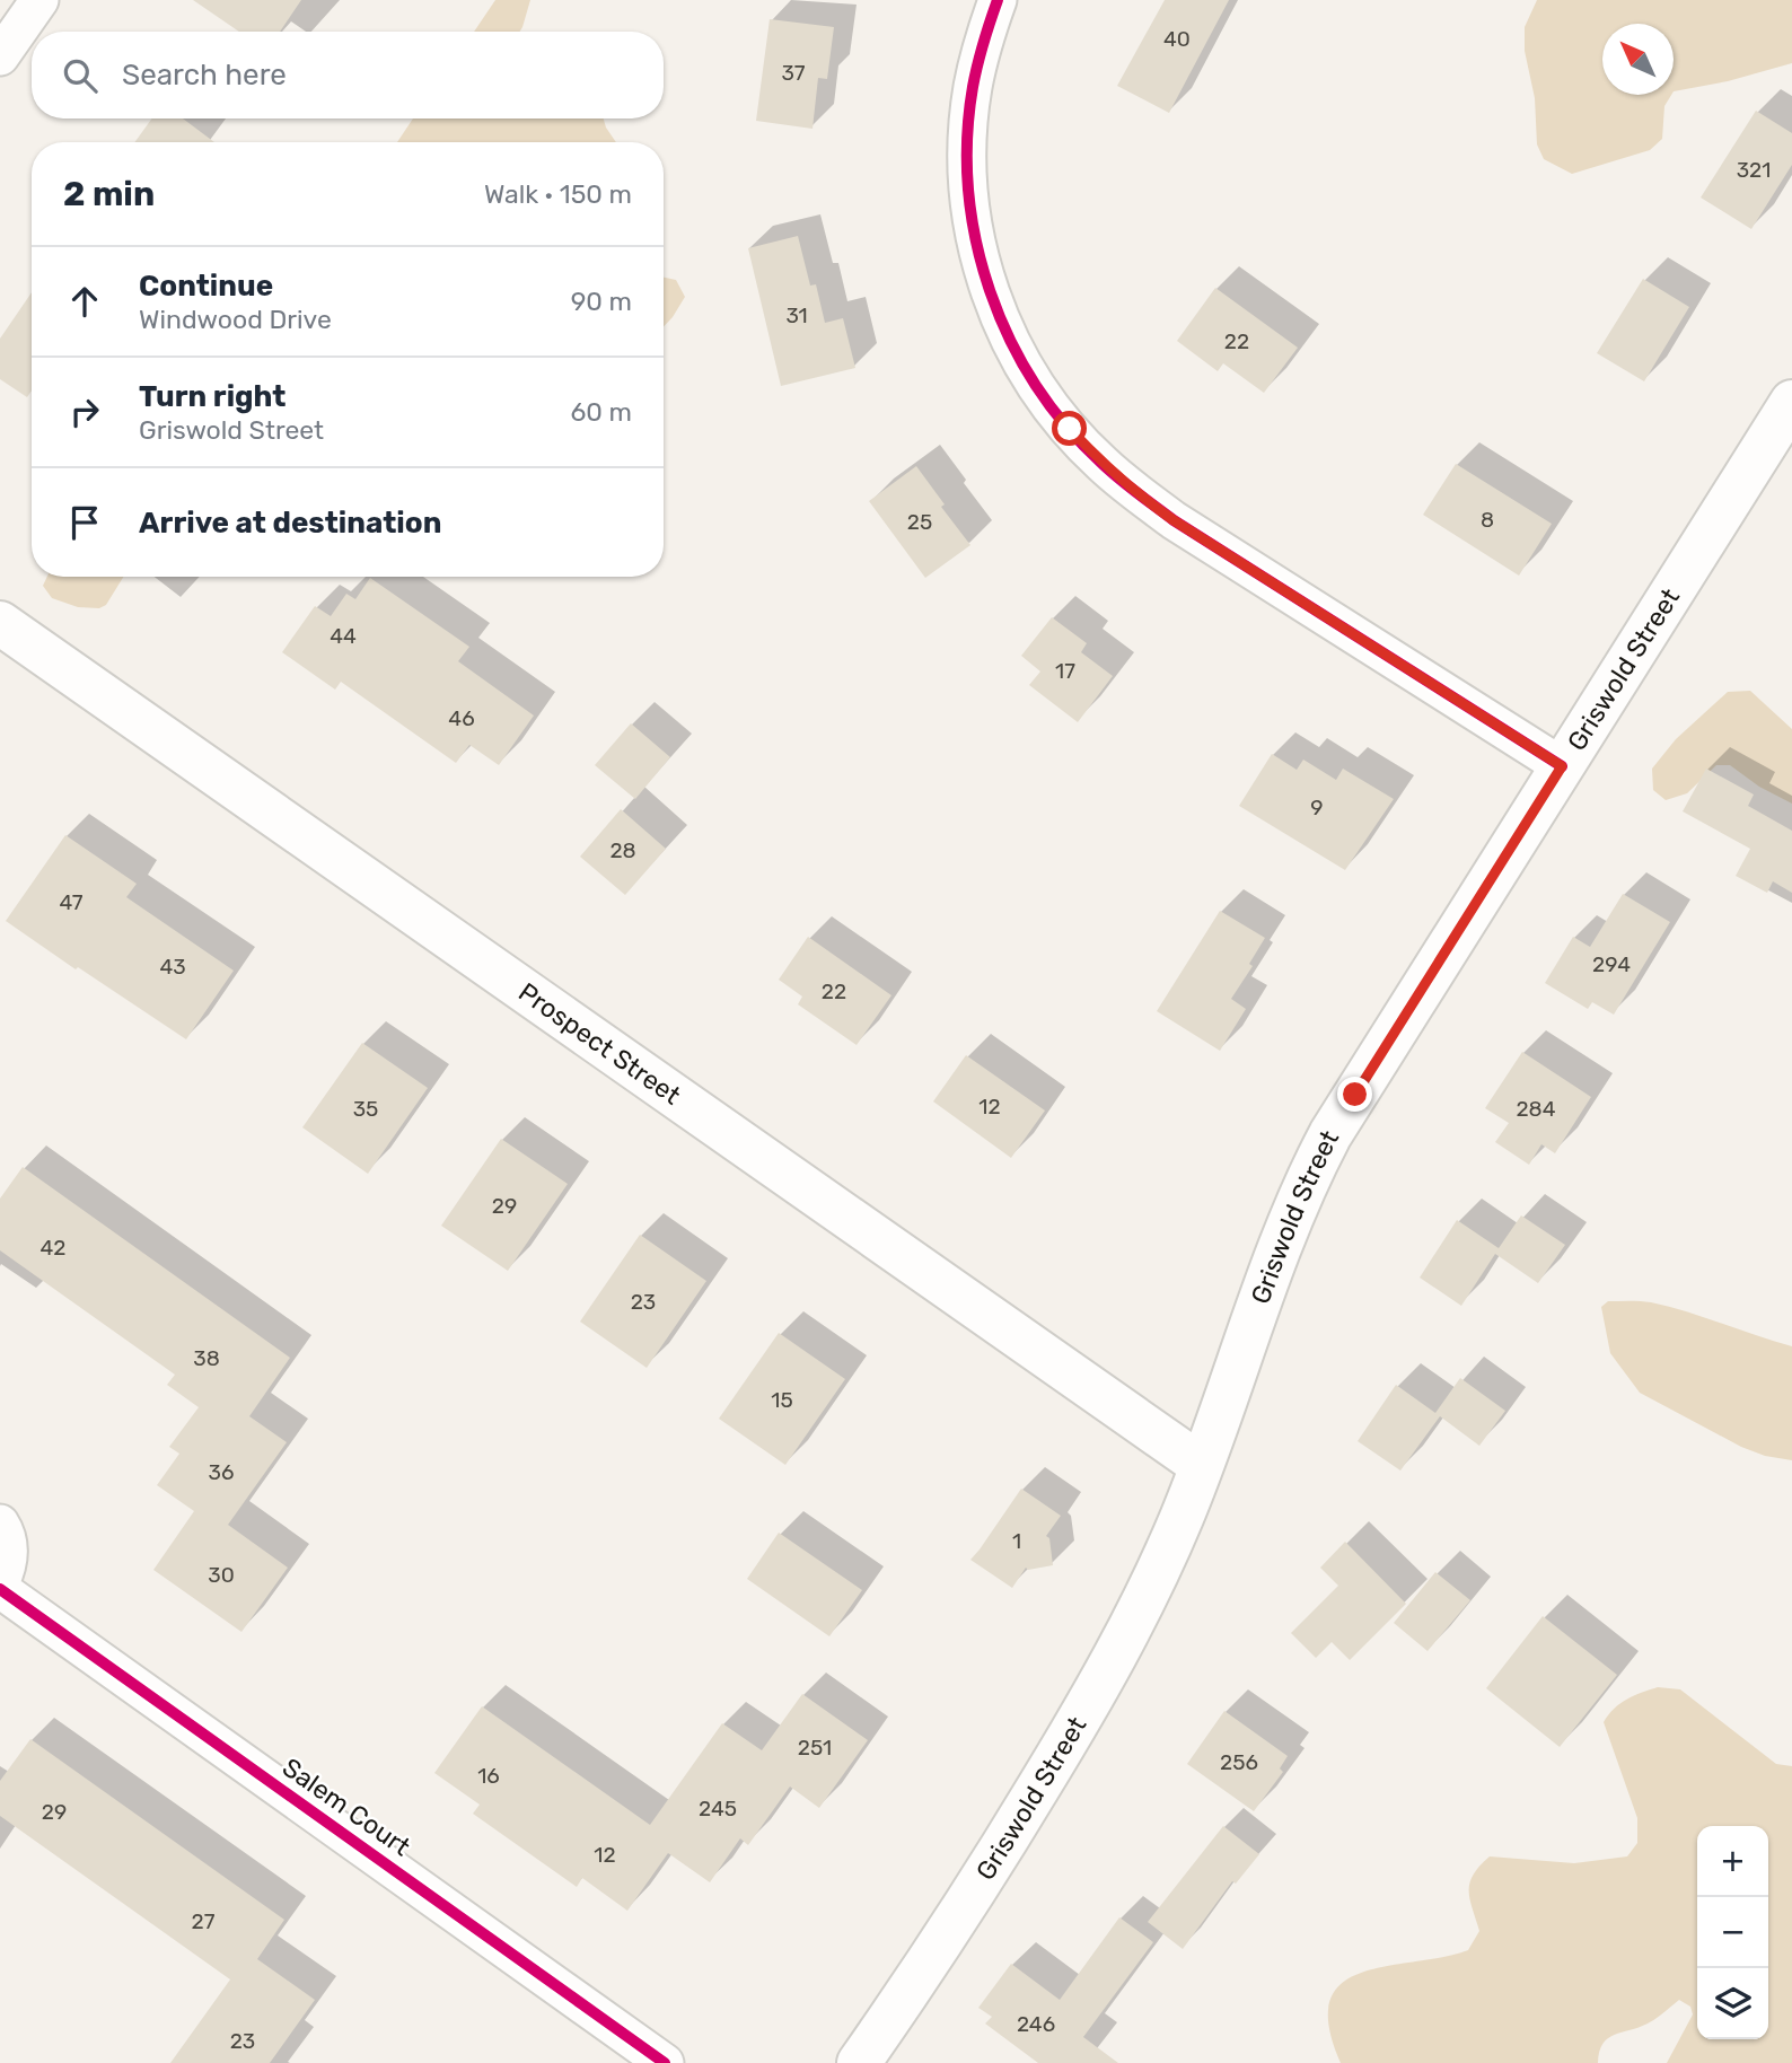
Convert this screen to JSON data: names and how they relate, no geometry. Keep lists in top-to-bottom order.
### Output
{
  "streets": {
    "main road": ["Griswold Street", "Prospect Street"],
    "street": ["Salem Court"]
  },
  "crossings": [
    ["Griswold Street", "Prospect Street"]
  ],
  "house_numbers": [
    "40",
    "37",
    "321",
    "31",
    "22",
    "8",
    "25",
    "44",
    "17",
    "46",
    "9",
    "28",
    "47",
    "294",
    "43",
    "22",
    "12",
    "35",
    "284",
    "29",
    "42",
    "23",
    "38",
    "15",
    "36",
    "1",
    "30",
    "251",
    "256",
    "16",
    "245",
    "29",
    "12",
    "27",
    "246",
    "23"
  ],
  "north": "top left",
  "page": {
    "search": "Search here",
    "heading": ["2 min", "Walk · 150 m"],
    "list": [
      ["Continue", "Windwood Drive", "90 m"],
      ["Turn right", "Griswold Street", "60 m"],
      "Arrive at destination"
    ],
    "map_buttons": ["+", "−"]
  }
}
